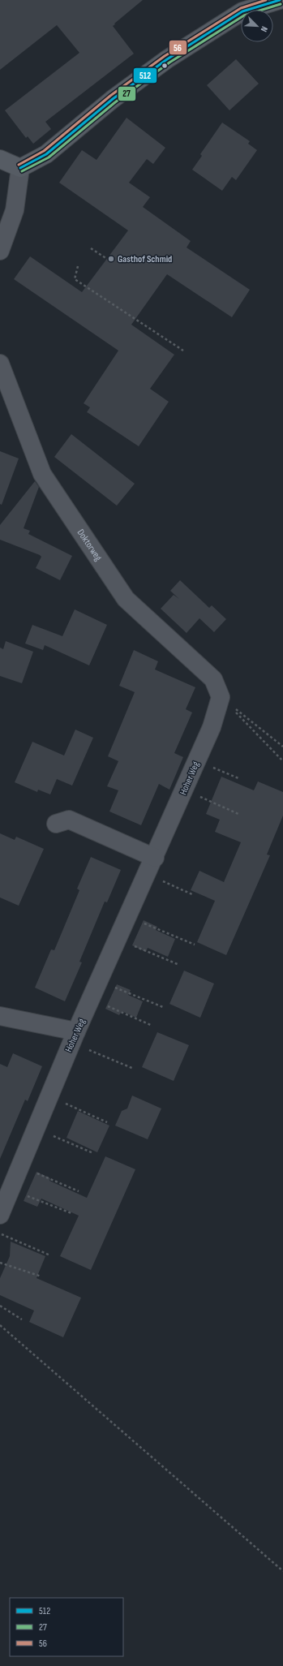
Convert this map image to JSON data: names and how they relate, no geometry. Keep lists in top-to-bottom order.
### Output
{
  "streets": {
    "street": ["Doktorweg", "Hoher Weg"]
  },
  "crossings": [
    ["Doktorweg", "Hoher Weg"]
  ],
  "places": ["Gasthof Schmid"],
  "lines": ["transit line 512", "transit line 56", "transit line 27"],
  "legend": ["512", "27", "56"],
  "north": "bottom right"
}
